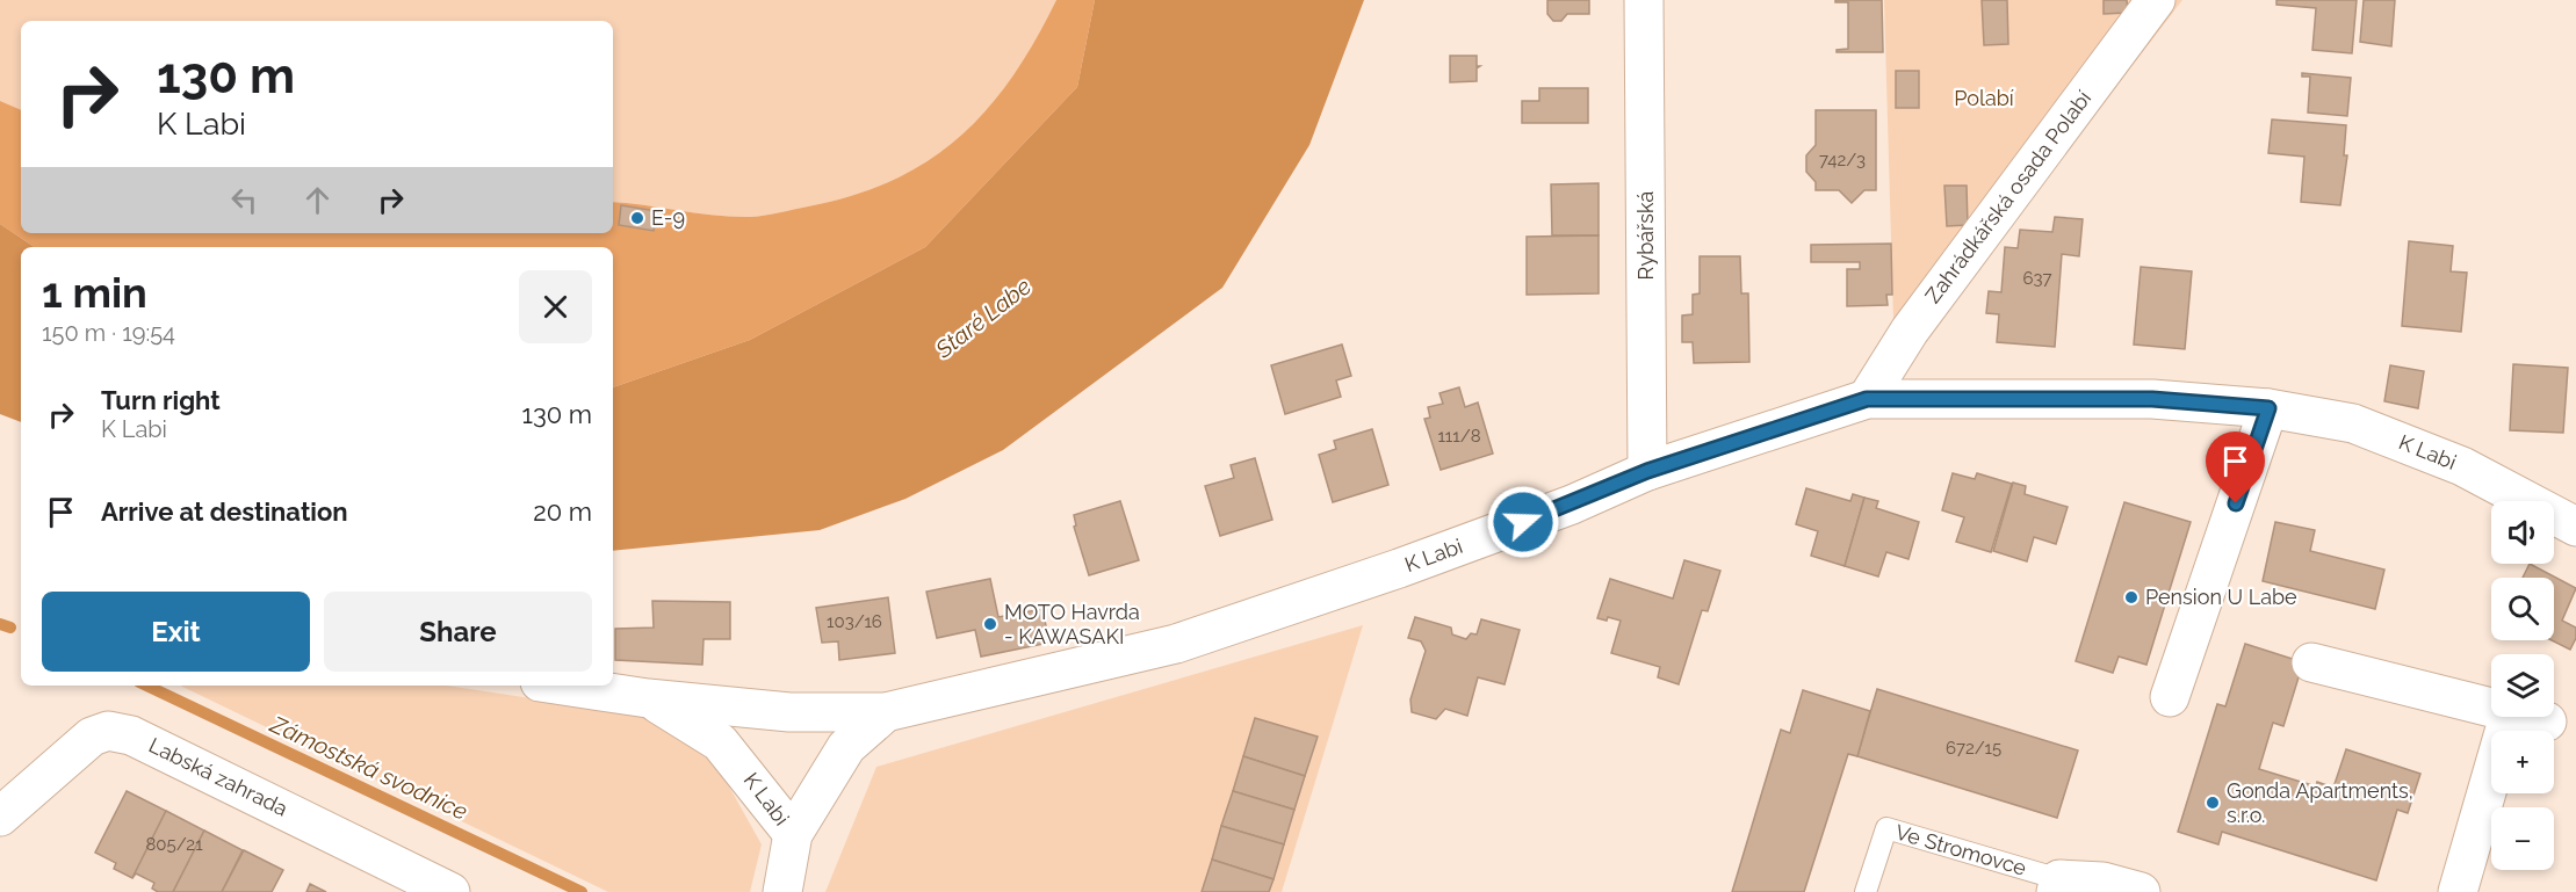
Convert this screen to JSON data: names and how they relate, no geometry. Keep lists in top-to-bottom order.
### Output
{
  "streets": {
    "street": [
      "Zahrádkářská osada Polabí",
      "Rybářská",
      "K Labi",
      "Labská zahrada",
      "Ve Stromovce"
    ]
  },
  "crossings": [
    ["Zahrádkářská osada Polabí", "K Labi"],
    ["Rybářská", "K Labi"]
  ],
  "water": ["Staré Labe", "Zámostská svodnice"],
  "parks": ["Polabí"],
  "places": [
    "E-9",
    "Pension U Labe",
    "MOTO Havrda - KAWASAKI",
    "Gonda Apartments, s.r.o."
  ],
  "house_numbers": [
    "742/3",
    "637",
    "111/8",
    "103/16",
    "672/15",
    "805/21"
  ],
  "page": {
    "turn": ["130 m", "K Labi"],
    "heading": ["1 min", "150 m · 19:54"],
    "list": [
      {
        "name": "Turn right",
        "note": "K Labi",
        "value": "130 m"
      },
      {
        "name": "Arrive at destination",
        "value": "20 m"
      }
    ],
    "map_buttons": ["+", "−"],
    "buttons": ["Exit", "Share"]
  }
}
